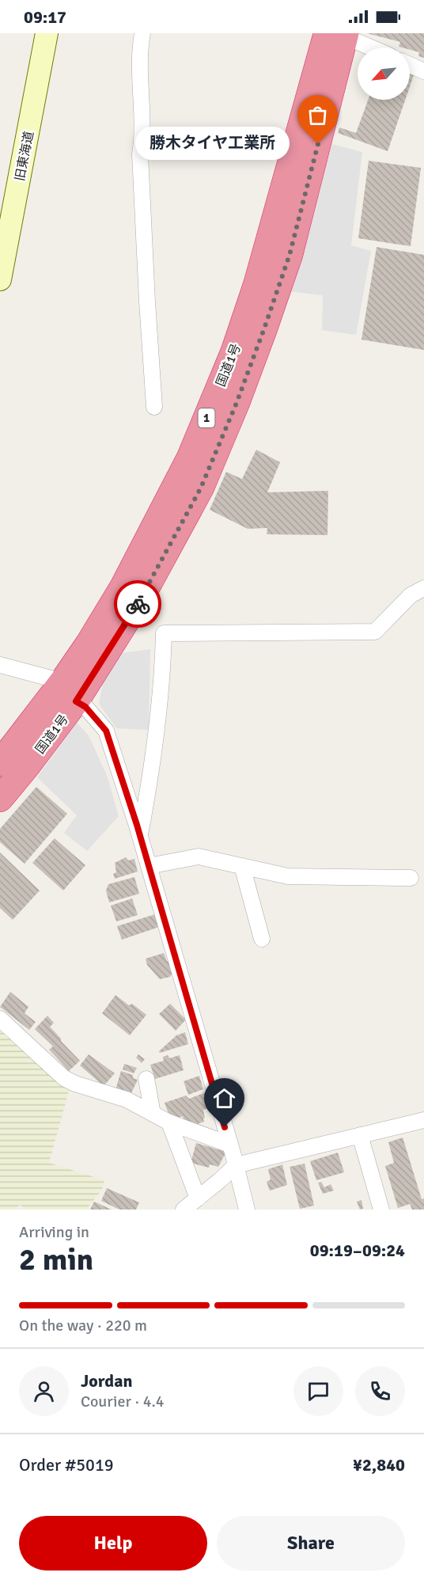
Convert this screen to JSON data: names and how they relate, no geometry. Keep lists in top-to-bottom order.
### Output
{
  "streets": {
    "highway": ["国道1号", "1"],
    "street": ["旧東海道"]
  },
  "places": ["勝木タイヤ工業所"],
  "north": "bottom left",
  "page": {
    "status": "09:17",
    "bubble": "勝木タイヤ工業所",
    "heading": ["2 min", "Arriving in", "09:19–09:24"],
    "panel": [
      "Jordan",
      "Courier · 4.4",
      "Order #5019",
      "¥2,840"
    ],
    "bar": "On the way · 220 m",
    "buttons": ["Help", "Share"]
  }
}
